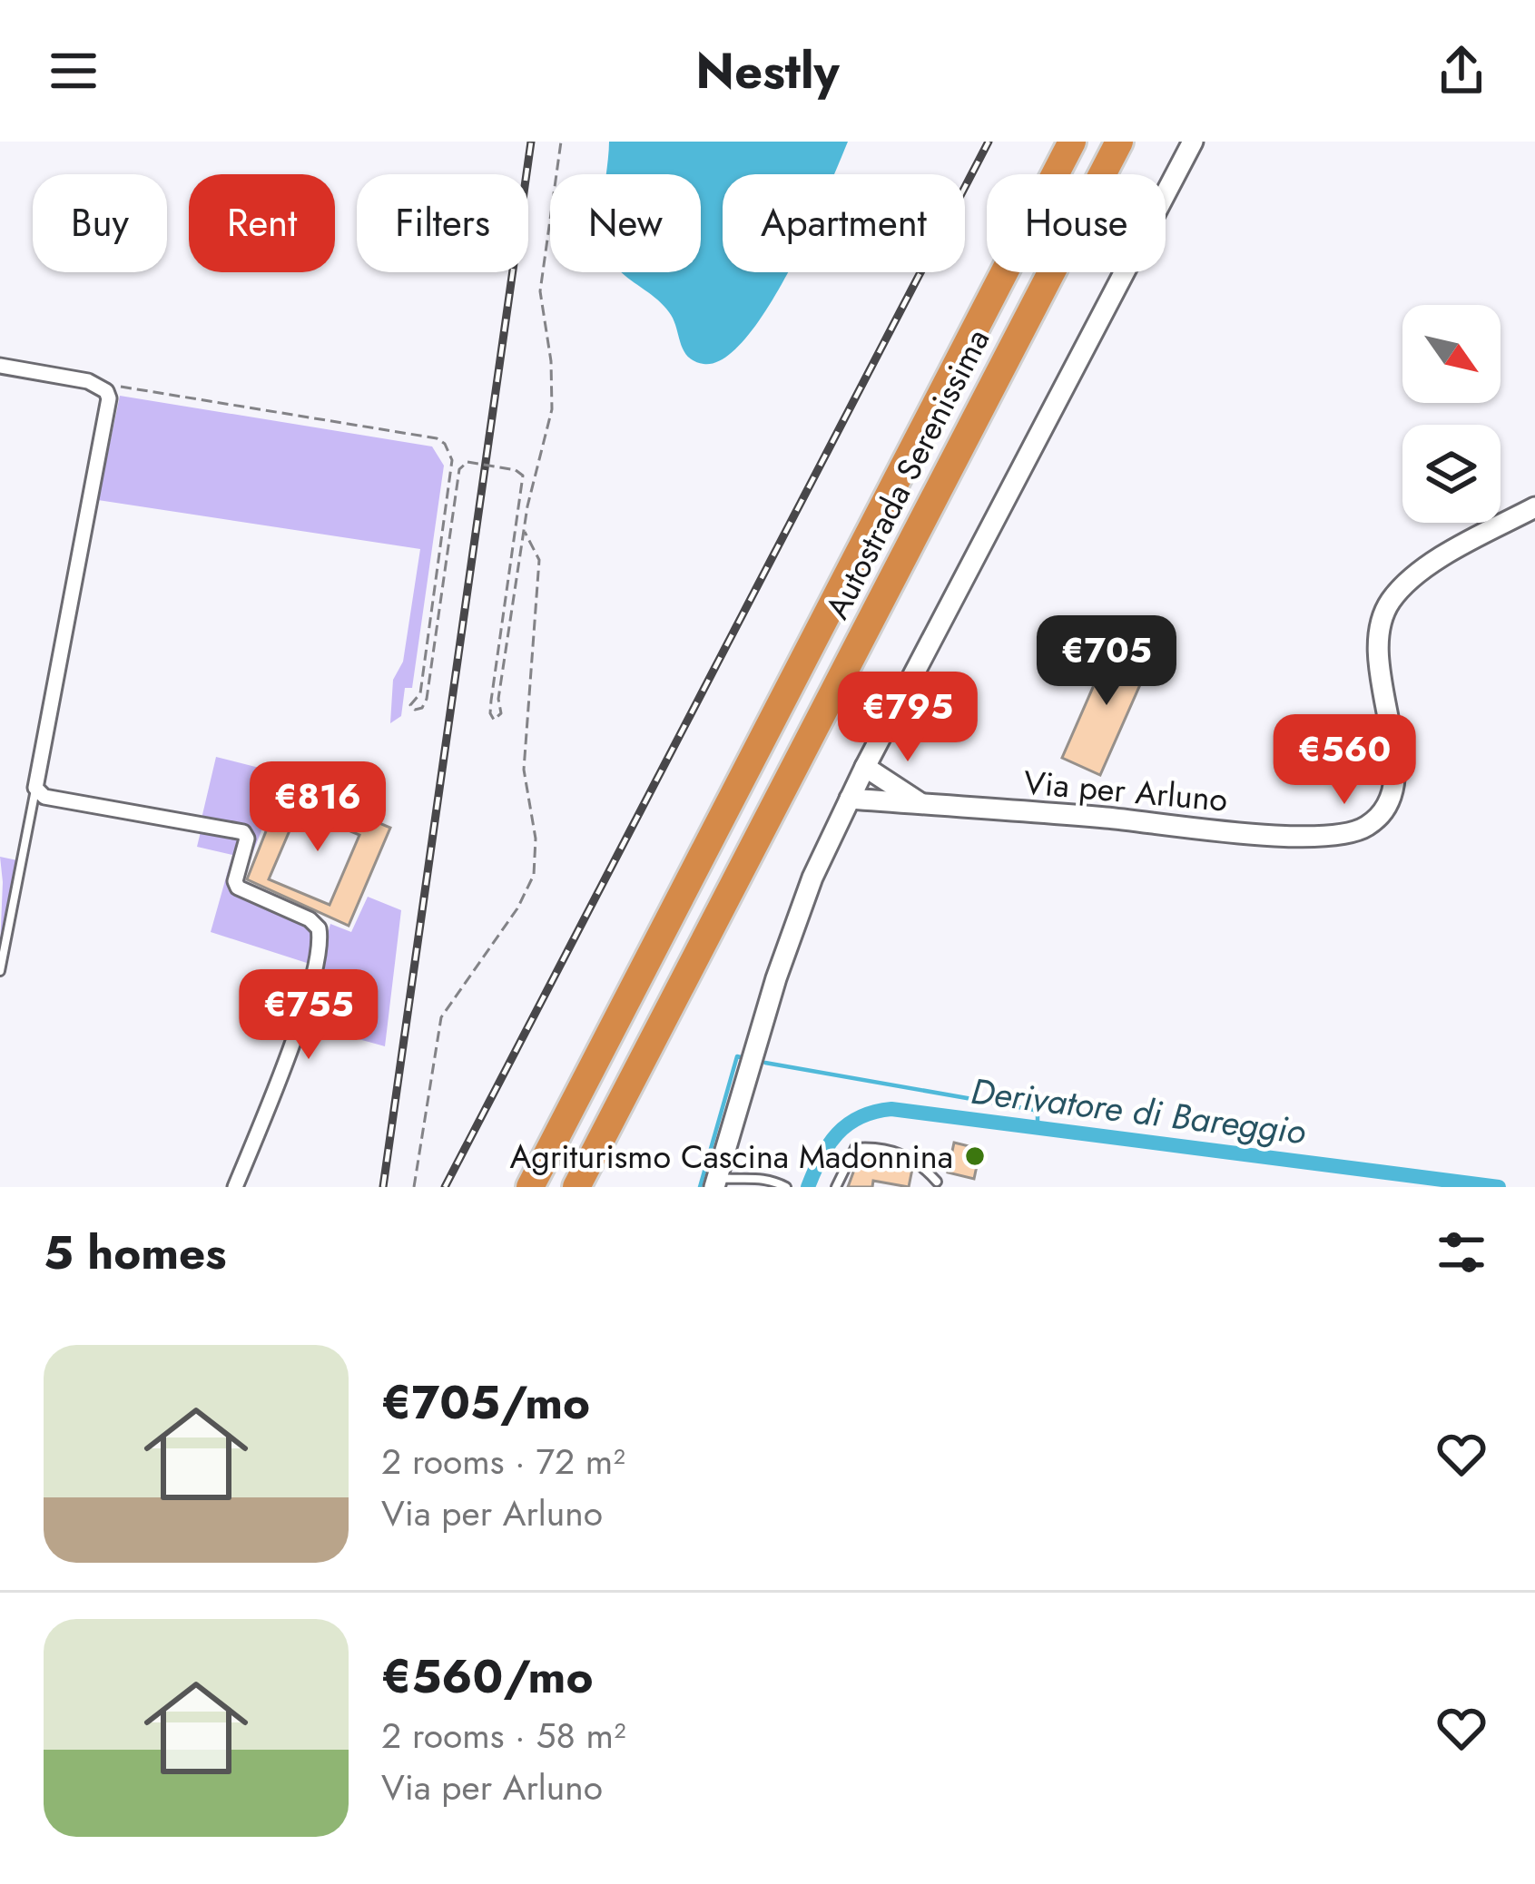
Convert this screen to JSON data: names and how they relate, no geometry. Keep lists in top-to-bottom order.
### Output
{
  "streets": {
    "highway": ["Autostrada Serenissima"],
    "street": ["Via per Arluno"]
  },
  "water": ["Derivatore di Bareggio"],
  "places": ["Agriturismo Cascina Madonnina"],
  "north": "bottom right",
  "page": {
    "header": "Nestly",
    "chip": [
      "Buy",
      "Rent",
      "Filters",
      "New",
      "Apartment",
      "House"
    ],
    "price": [
      "€705",
      "€795",
      "€560",
      "€816",
      "€755"
    ],
    "heading": "5 homes",
    "list": [
      {
        "name": "€705/mo",
        "note": "2 rooms · 72 m² · Via per Arluno"
      },
      {
        "name": "€560/mo",
        "note": "2 rooms · 58 m² · Via per Arluno"
      }
    ]
  }
}
